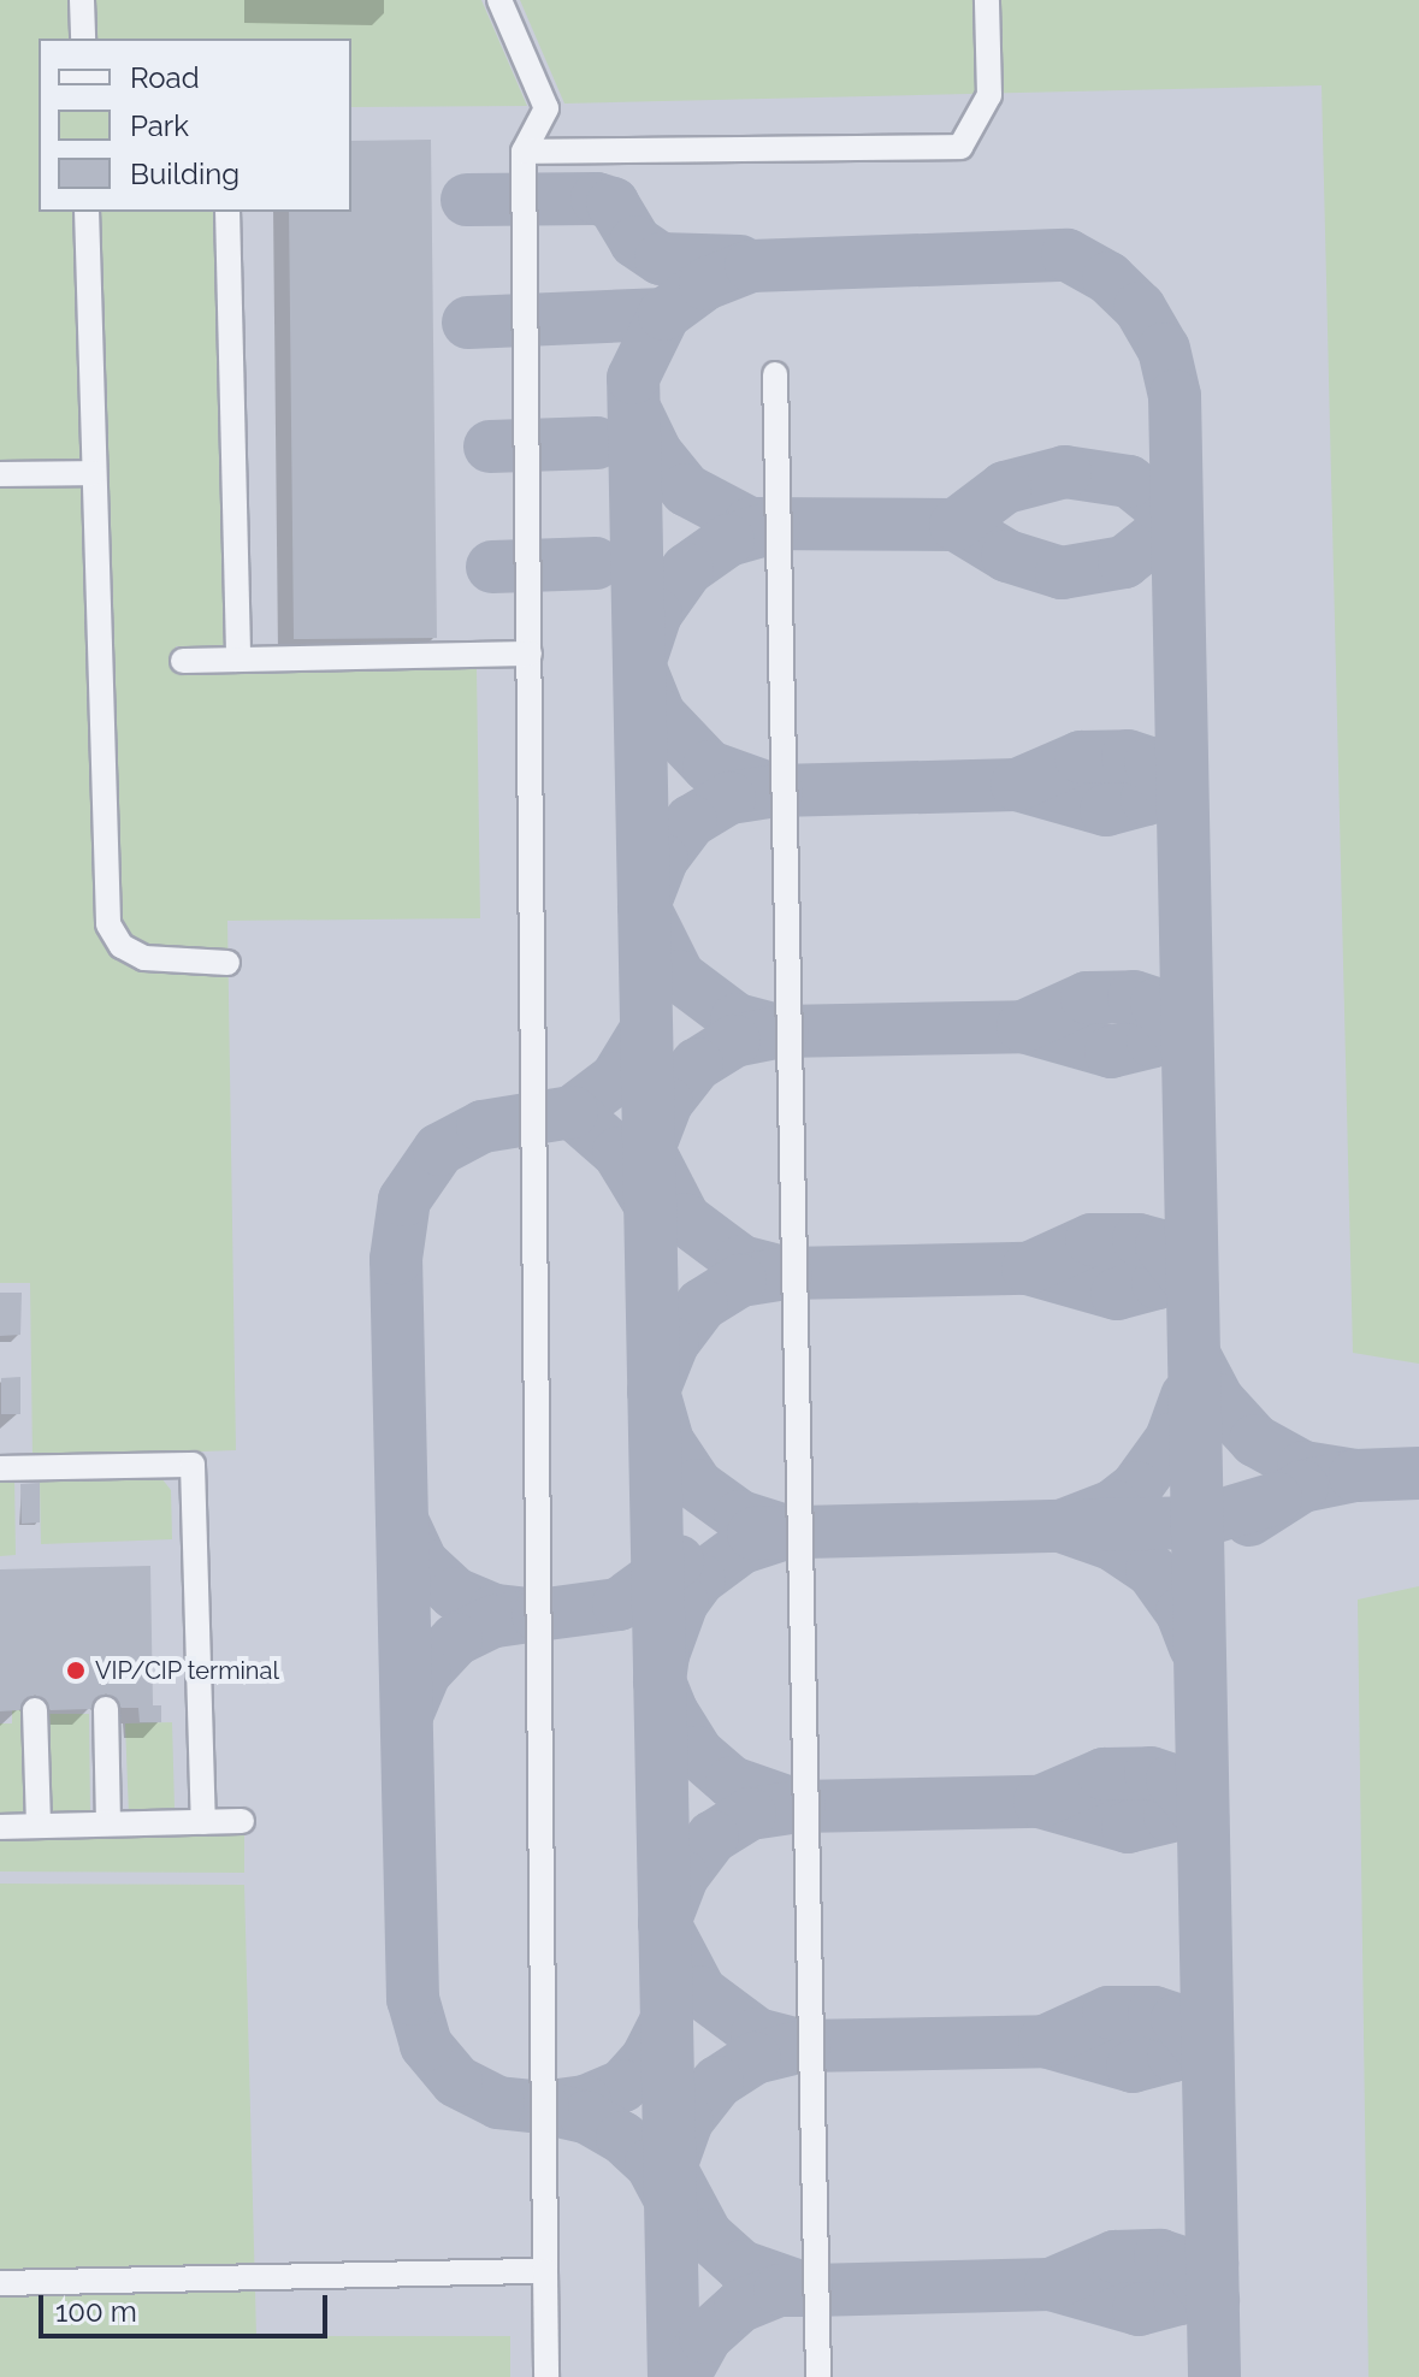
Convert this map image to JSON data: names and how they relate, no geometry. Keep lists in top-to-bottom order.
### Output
{
  "places": ["VIP/CIP terminal"],
  "legend": ["Road", "Park", "Building"],
  "scale_bar": "100 m"
}
